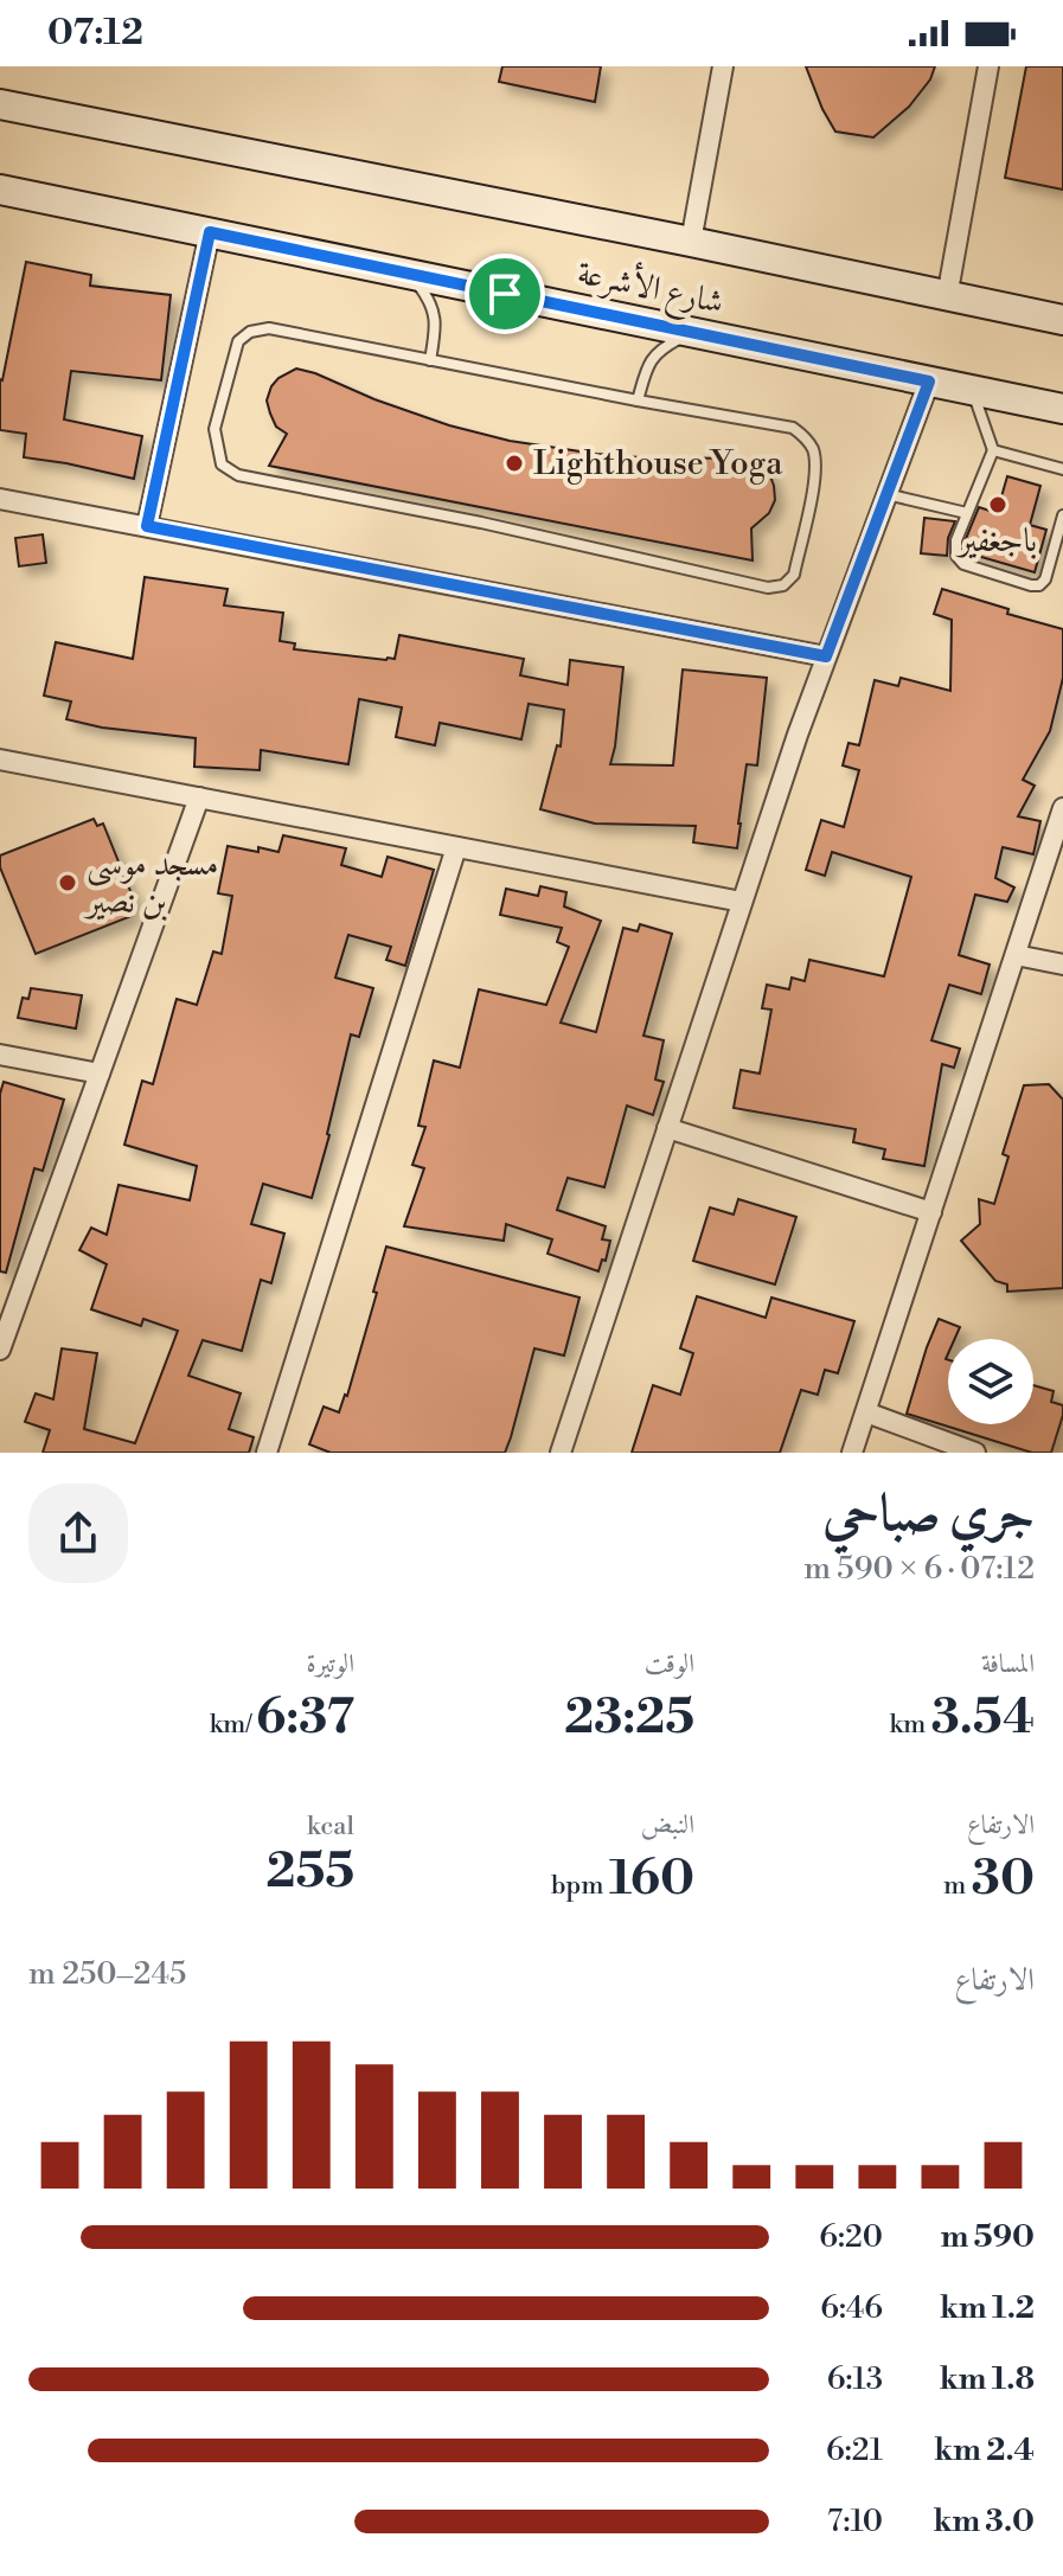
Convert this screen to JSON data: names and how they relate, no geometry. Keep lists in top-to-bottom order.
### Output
{
  "streets": {
    "street": ["شارع الأشرعة"]
  },
  "places": ["Lighthouse Yoga", "باجغفير", "مسجد موسى بن نصير"],
  "page": {
    "status": "07:12",
    "heading": ["جري صباحي", "07:12 · 6 × 590 m"],
    "stats": [
      ["المسافة", "3.54 km"],
      ["الوقت", "23:25"],
      ["الوتيرة", "6:37 /km"],
      ["الارتفاع", "30 m"],
      ["النبض", "160 bpm"],
      ["kcal", "255"]
    ],
    "chart": ["الارتفاع", "245–250 m"],
    "list": [
      {
        "name": "590 m",
        "note": "6:20"
      },
      {
        "name": "1.2 km",
        "note": "6:46"
      },
      {
        "name": "1.8 km",
        "note": "6:13"
      },
      {
        "name": "2.4 km",
        "note": "6:21"
      },
      {
        "name": "3.0 km",
        "note": "7:10"
      }
    ]
  }
}
